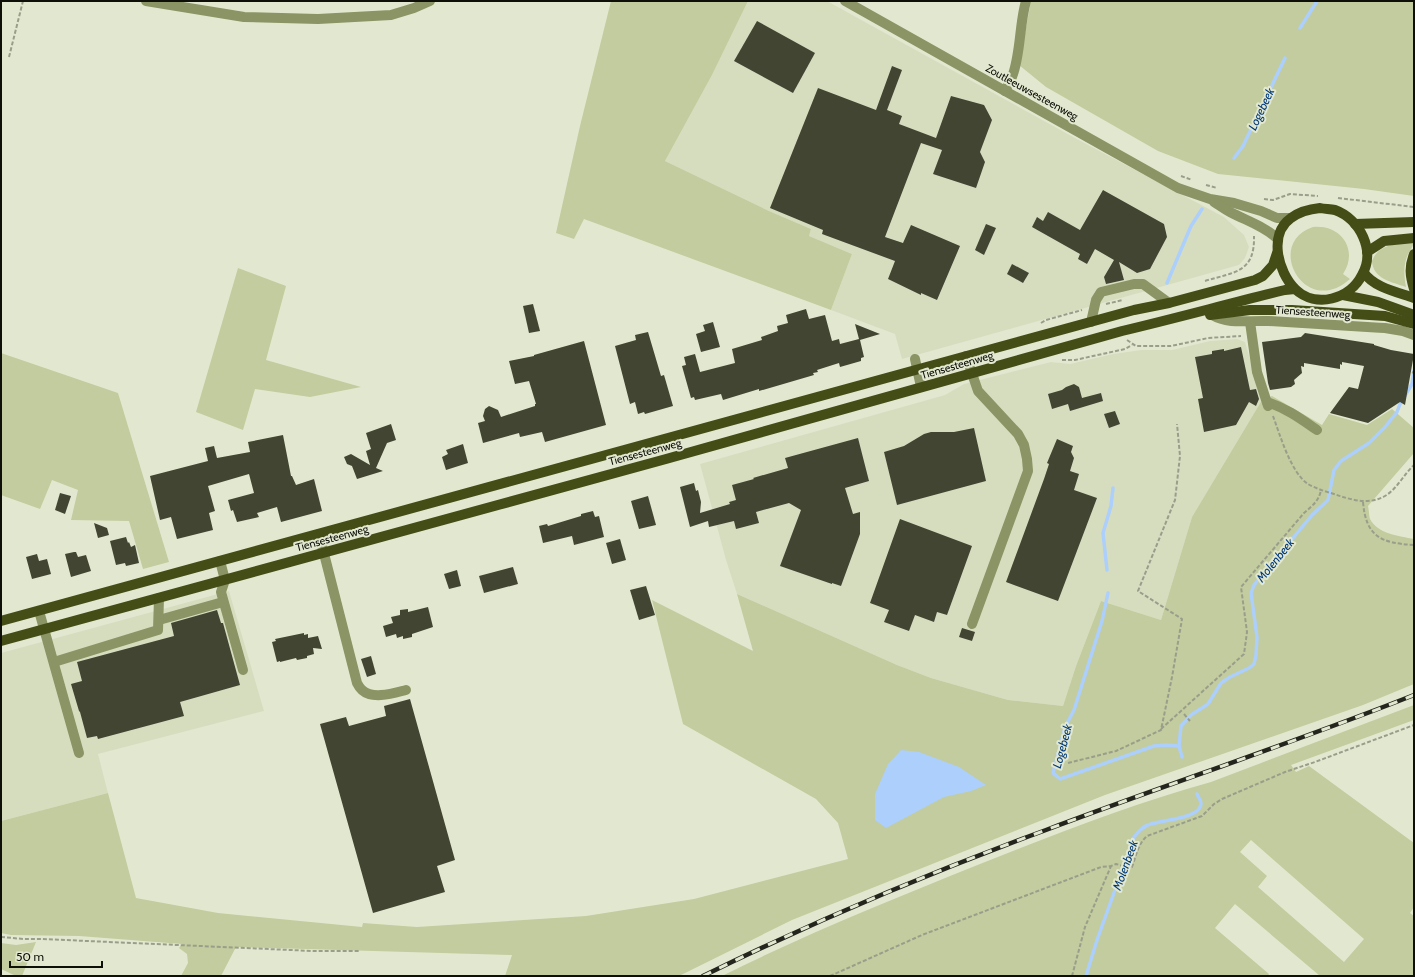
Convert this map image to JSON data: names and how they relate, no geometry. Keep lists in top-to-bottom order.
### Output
{
  "streets": {
    "main road": ["Tiensesteenweg"],
    "street": ["Zoutleeuwsesteenweg"]
  },
  "crossings": [
    ["Zoutleeuwsesteenweg", "Tiensesteenweg"]
  ],
  "water": ["Logebeek", "Molenbeek"],
  "scale_bar": "50 m"
}
